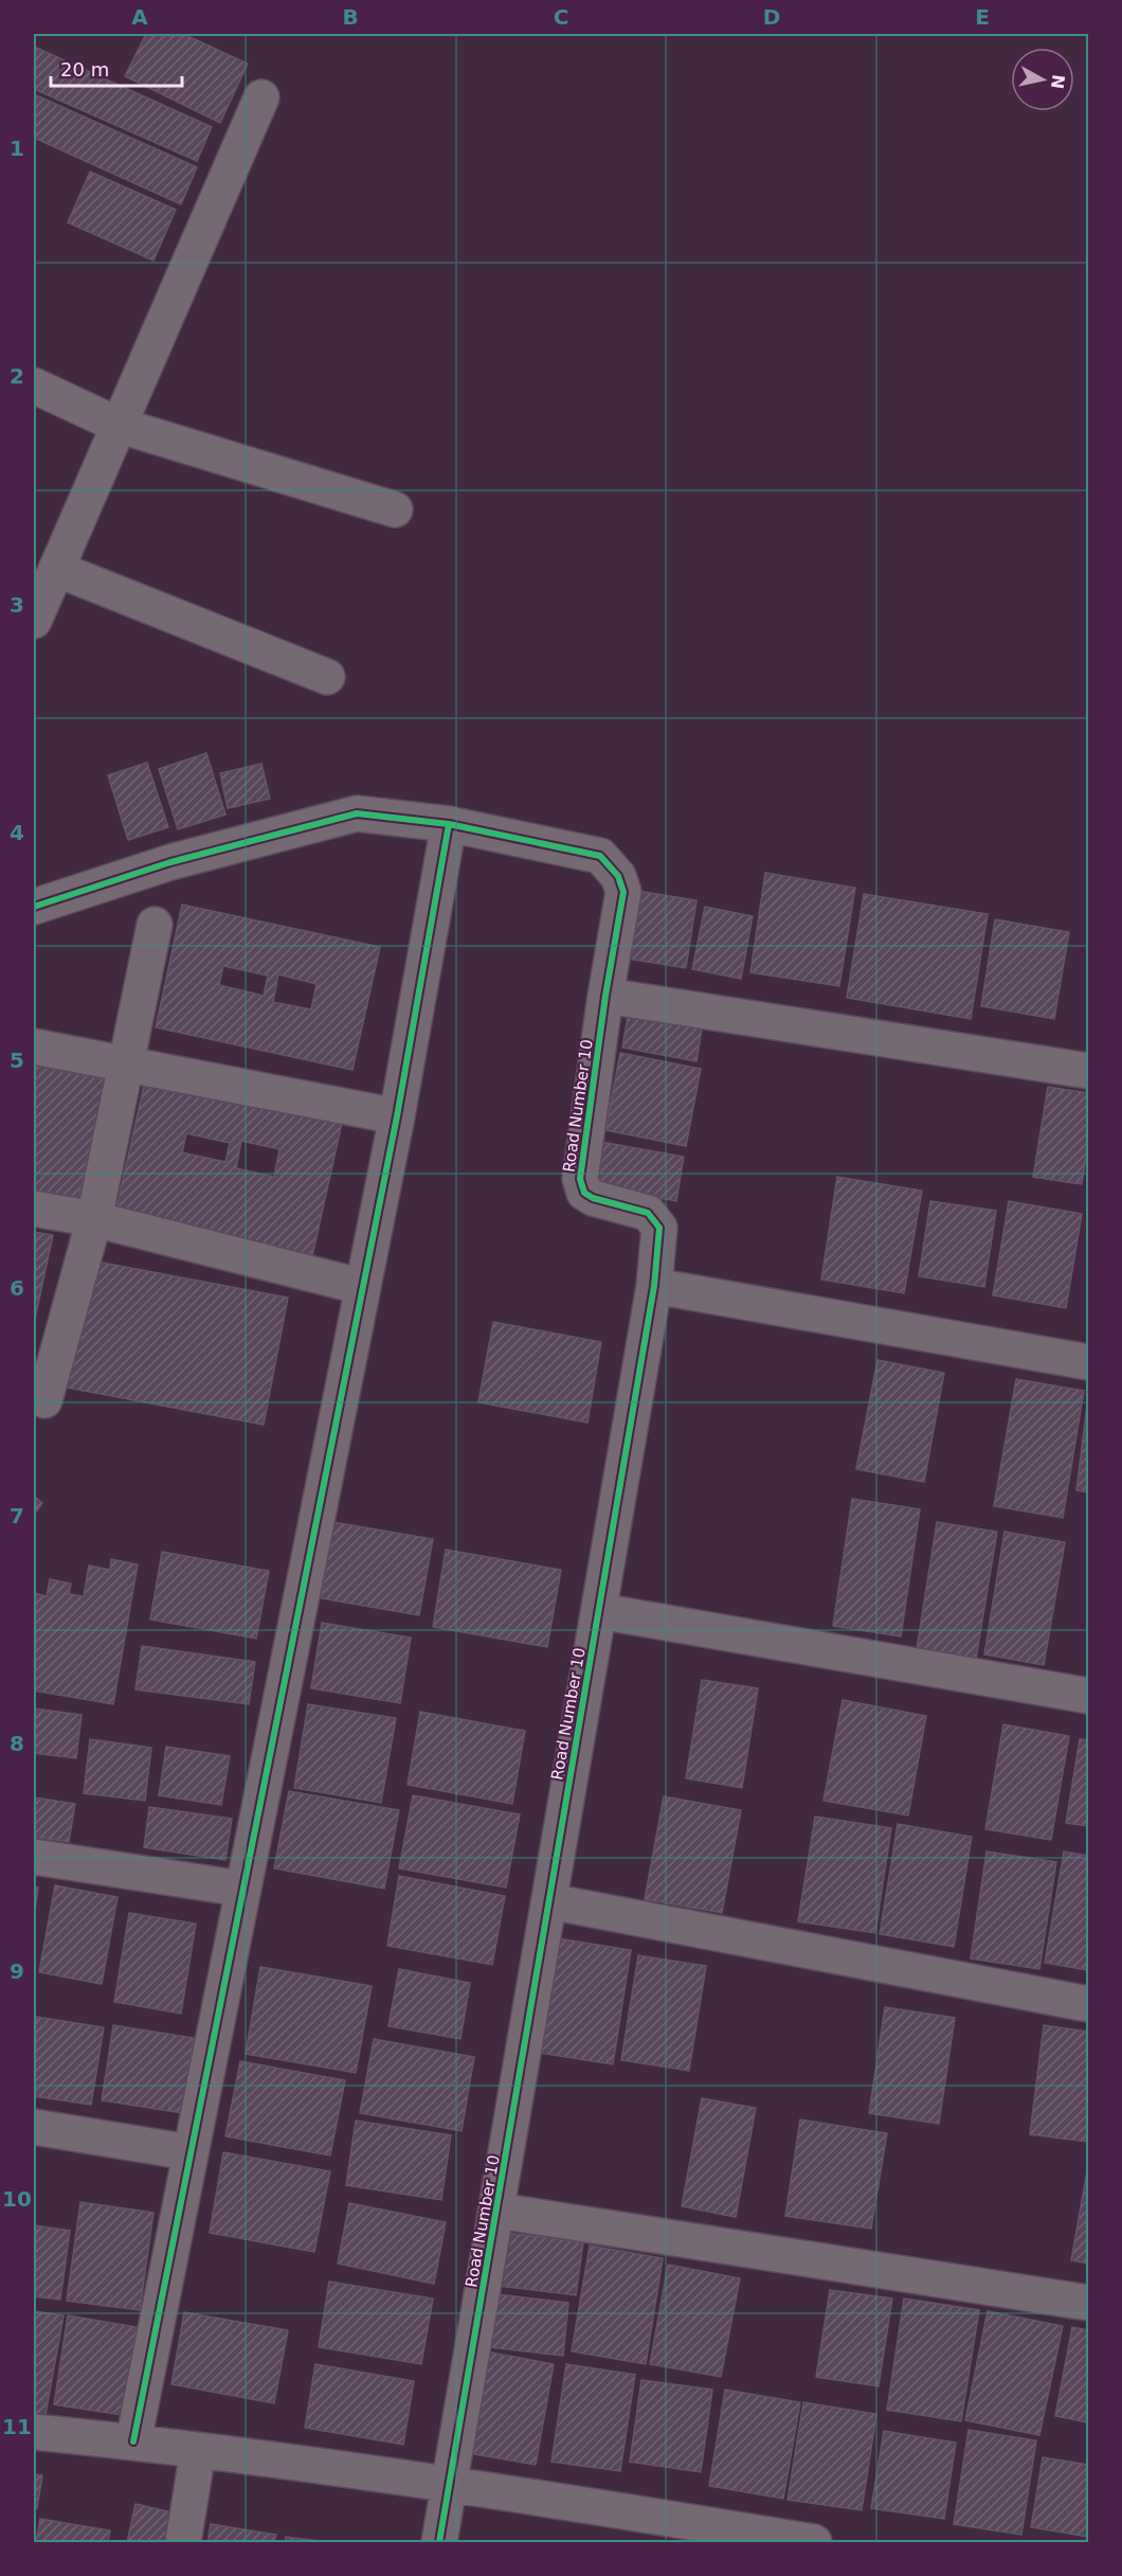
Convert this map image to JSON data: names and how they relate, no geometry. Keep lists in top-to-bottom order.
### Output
{
  "streets": {
    "street": ["Road Number 10"]
  },
  "scale_bar": "20 m",
  "north": "right",
  "grid": {
    "columns": [
      "A",
      "B",
      "C",
      "D",
      "E"
    ],
    "rows": [
      "1",
      "2",
      "3",
      "4",
      "5",
      "6",
      "7",
      "8",
      "9",
      "10",
      "11"
    ]
  }
}
